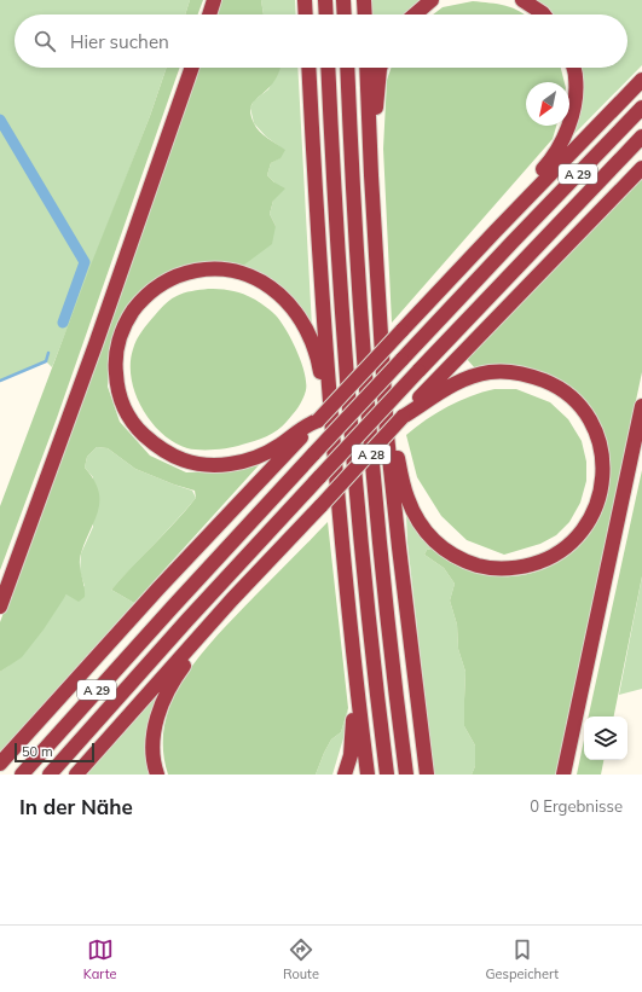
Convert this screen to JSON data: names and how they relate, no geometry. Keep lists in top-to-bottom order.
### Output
{
  "streets": {
    "highway": ["A 29", "A 28"]
  },
  "scale_bar": "50 m",
  "north": "bottom left",
  "page": {
    "search": "Hier suchen",
    "scale": "50 m",
    "heading": ["In der Nähe", "0 Ergebnisse"],
    "nav": ["Karte", "Route", "Gespeichert"]
  }
}
